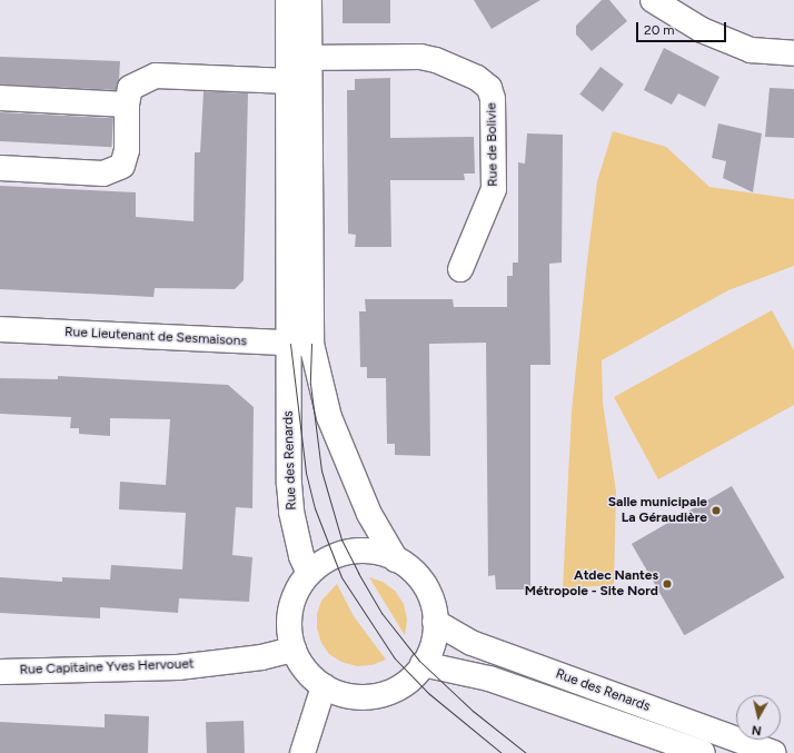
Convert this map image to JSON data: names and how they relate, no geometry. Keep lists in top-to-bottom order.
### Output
{
  "streets": {
    "street": [
      "Rue de Bolivie",
      "Rue Lieutenant de Sesmaisons",
      "Rue des Renards",
      "Rue Capitaine Yves Hervouet"
    ]
  },
  "crossings": [
    ["Rue Lieutenant de Sesmaisons", "Rue des Renards"],
    ["Rue des Renards", "Rue Capitaine Yves Hervouet"]
  ],
  "places": ["Salle municipale La Géraudière", "Atdec Nantes Métropole - Site Nord"],
  "scale_bar": "20 m",
  "north": "bottom"
}
